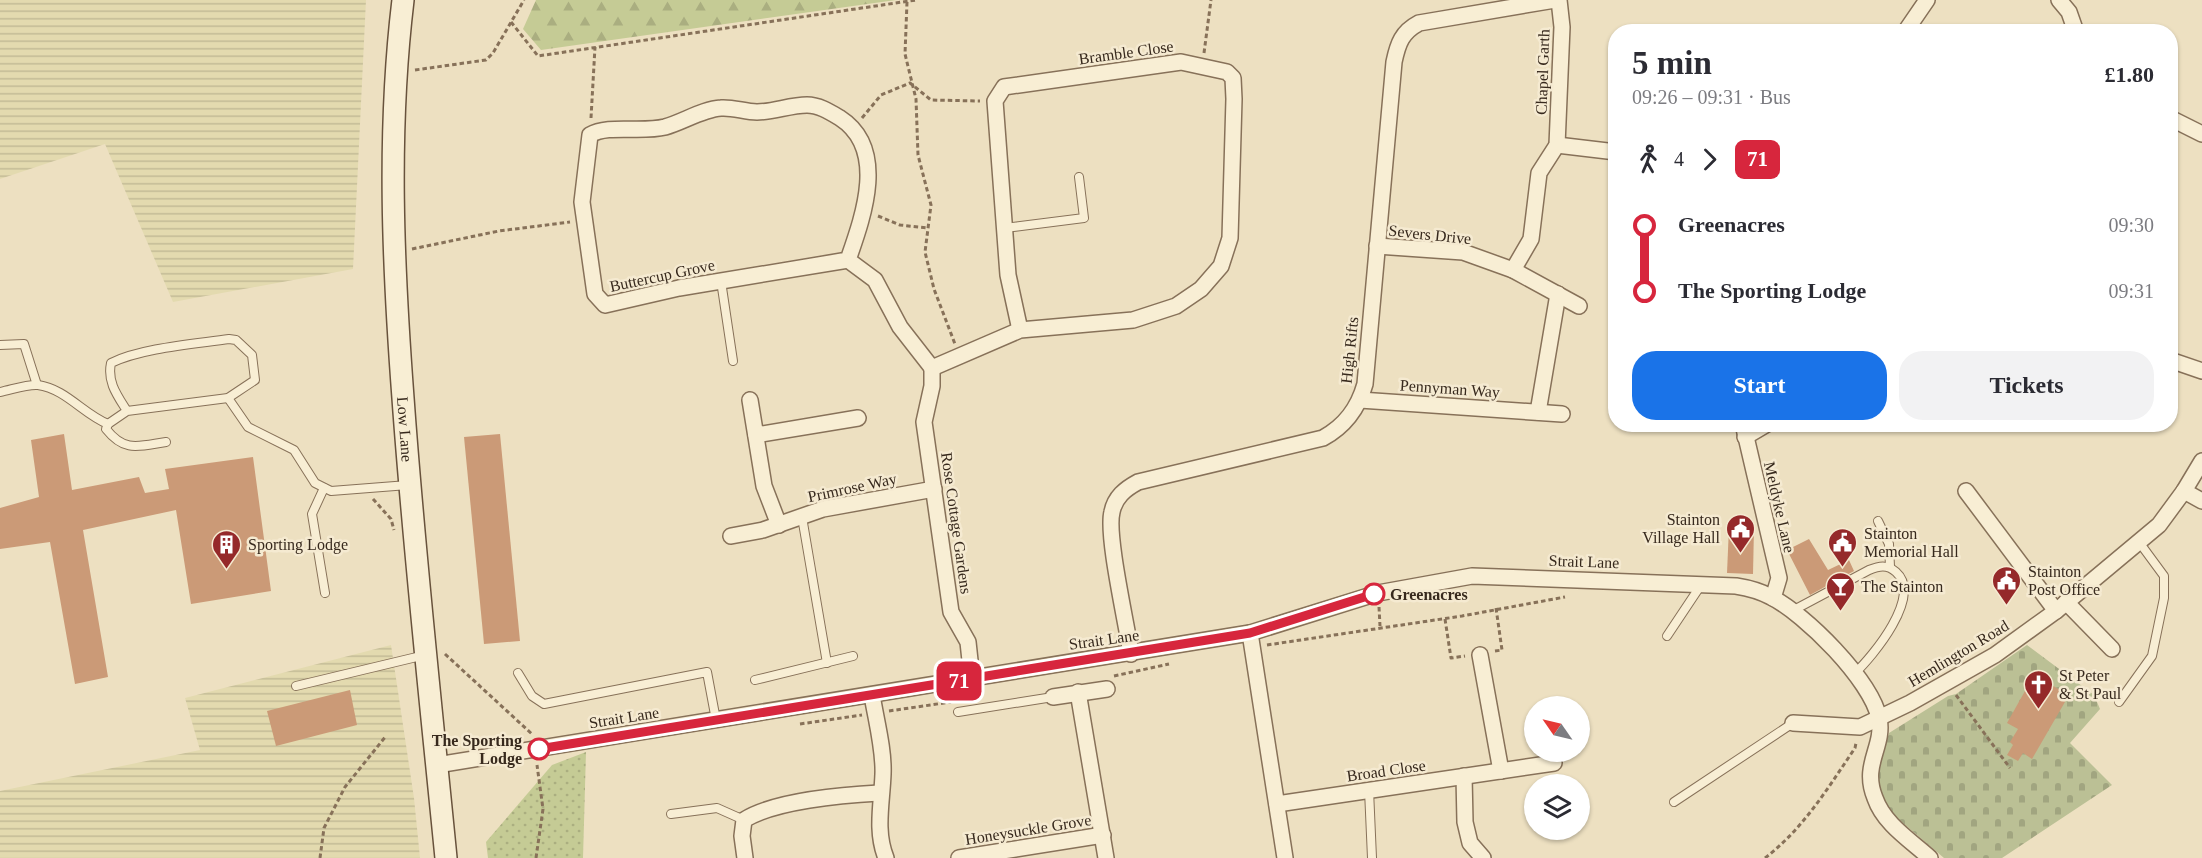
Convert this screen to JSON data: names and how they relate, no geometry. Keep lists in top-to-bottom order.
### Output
{
  "streets": {
    "main road": ["Low Lane"],
    "street": [
      "Bramble Close",
      "Chapel Garth",
      "Severs Drive",
      "Buttercup Grove",
      "High Rifts",
      "Pennyman Way",
      "Primrose Way",
      "Meldyke Lane",
      "Rose Cottage Gardens",
      "Strait Lane",
      "Hemlington Road",
      "Broad Close",
      "Honeysuckle Grove"
    ]
  },
  "crossings": [
    ["Bramble Close", "Rose Cottage Gardens"],
    ["Chapel Garth", "High Rifts"],
    ["Severs Drive", "High Rifts"],
    ["High Rifts", "Pennyman Way"],
    ["High Rifts", "Strait Lane"],
    ["Low Lane", "Strait Lane"],
    ["Primrose Way", "Rose Cottage Gardens"],
    ["Meldyke Lane", "Strait Lane"],
    ["Rose Cottage Gardens", "Strait Lane"],
    ["Strait Lane", "Hemlington Road"]
  ],
  "places": {
    "public building": ["Stainton Village Hall", "Stainton Memorial Hall", "Stainton Post Office"],
    "building": ["Sporting Lodge"],
    "other": ["Greenacres", "The Sporting Lodge"],
    "bar": ["The Stainton"],
    "church": ["St Peter & St Paul"]
  },
  "lines": ["bus line 71"],
  "north": "top left",
  "page": {
    "on_map": "71",
    "heading": ["5 min", "09:26 – 09:31 · Bus", "£1.80"],
    "legs": ["4", "71"],
    "list": [
      {
        "name": "Greenacres",
        "value": "09:30"
      },
      {
        "name": "The Sporting Lodge",
        "value": "09:31"
      }
    ],
    "buttons": ["Start", "Tickets"]
  }
}
